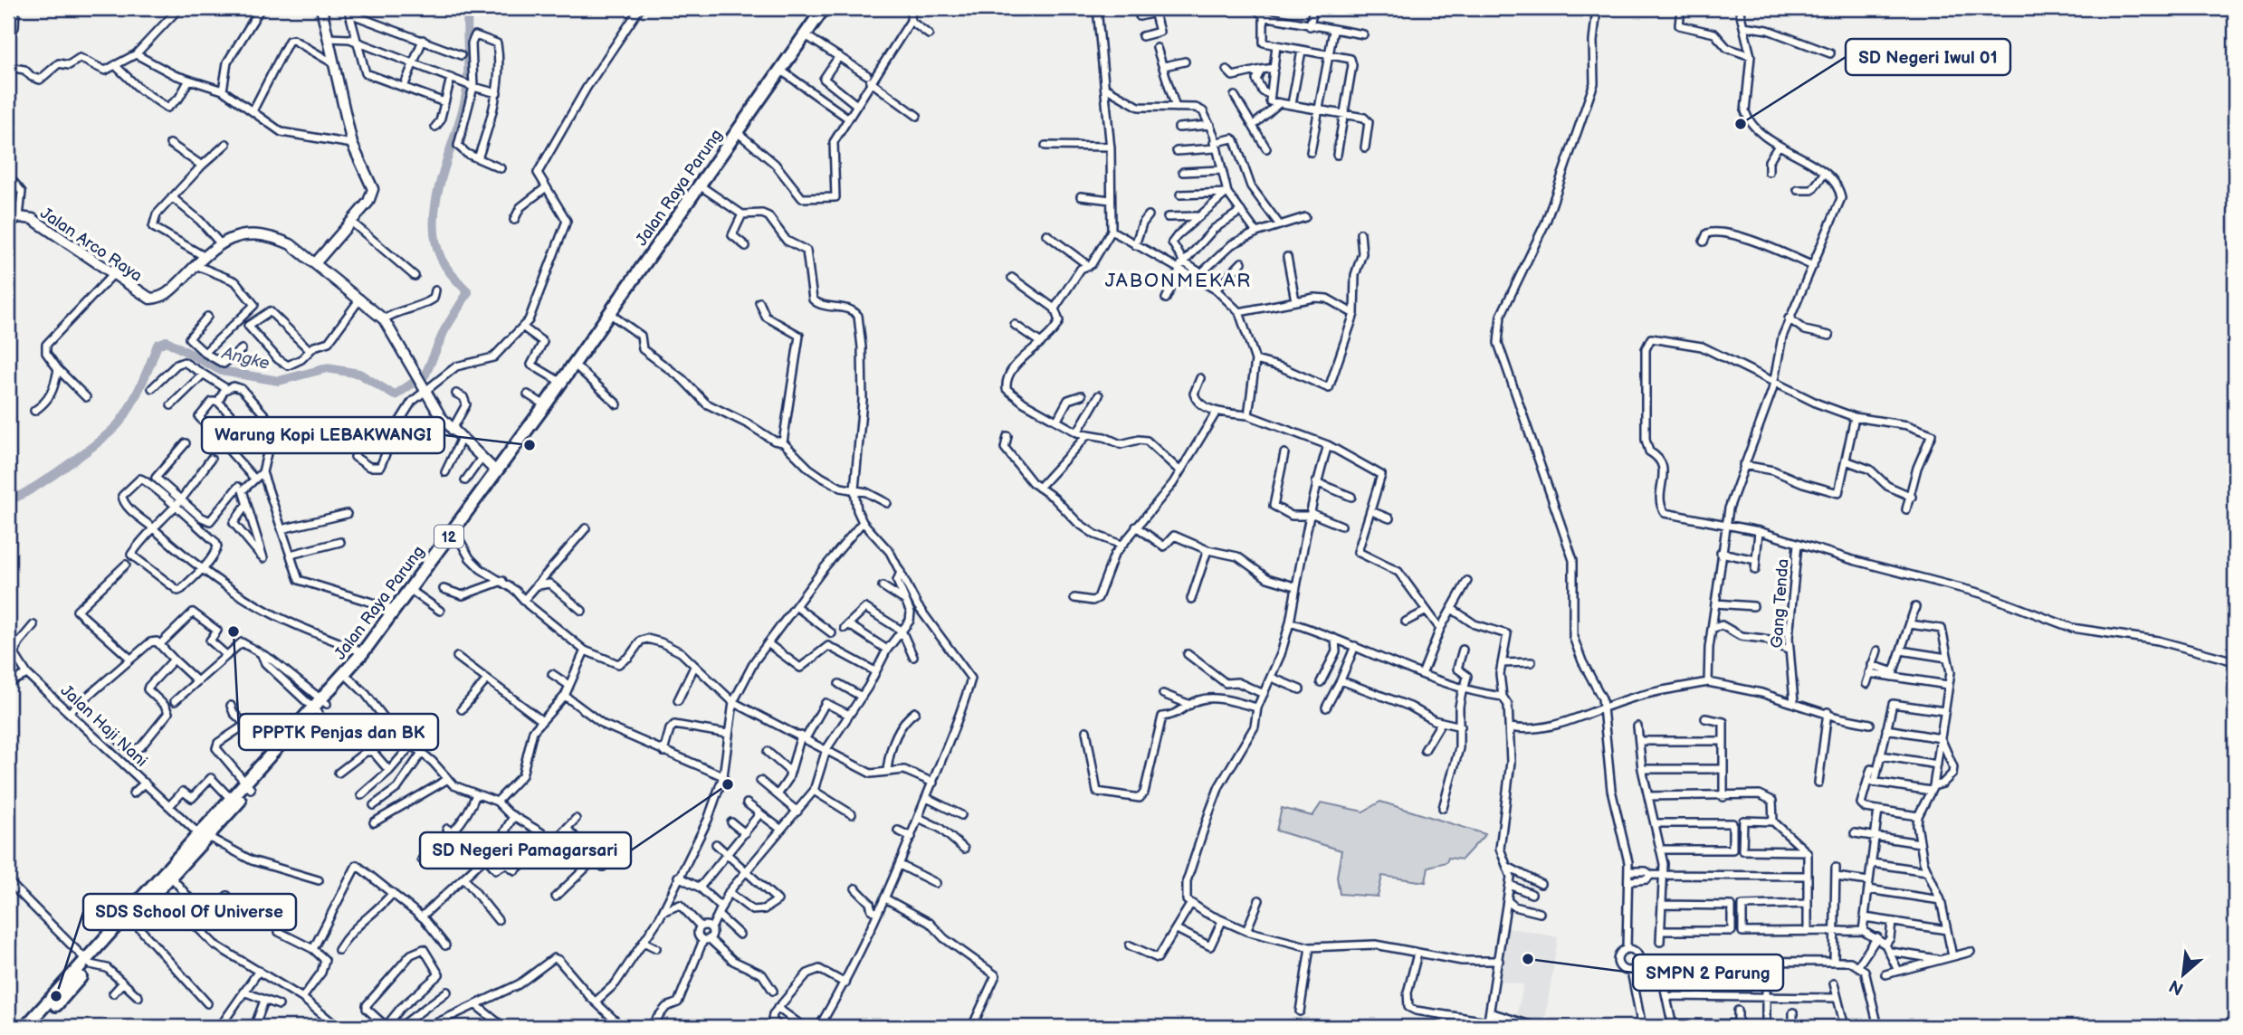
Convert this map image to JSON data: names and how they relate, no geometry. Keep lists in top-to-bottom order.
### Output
{
  "streets": {
    "highway": ["Jalan Raya Parung", "12"],
    "main road": ["Jalan Arco Raya"],
    "street": ["Gang Tenda", "Jalan Haji Nani"]
  },
  "crossings": [
    ["Jalan Raya Parung", "Jalan Haji Nani"]
  ],
  "districts": ["JABONMEKAR"],
  "water": ["Angke"],
  "places": [
    "SD Negeri Iwul 01",
    "Warung Kopi LEBAKWANGI",
    "PPPTK Penjas dan BK",
    "SD Negeri Pamagarsari",
    "SMPN 2 Parung",
    "SDS School Of Universe"
  ],
  "north": "bottom left"
}
